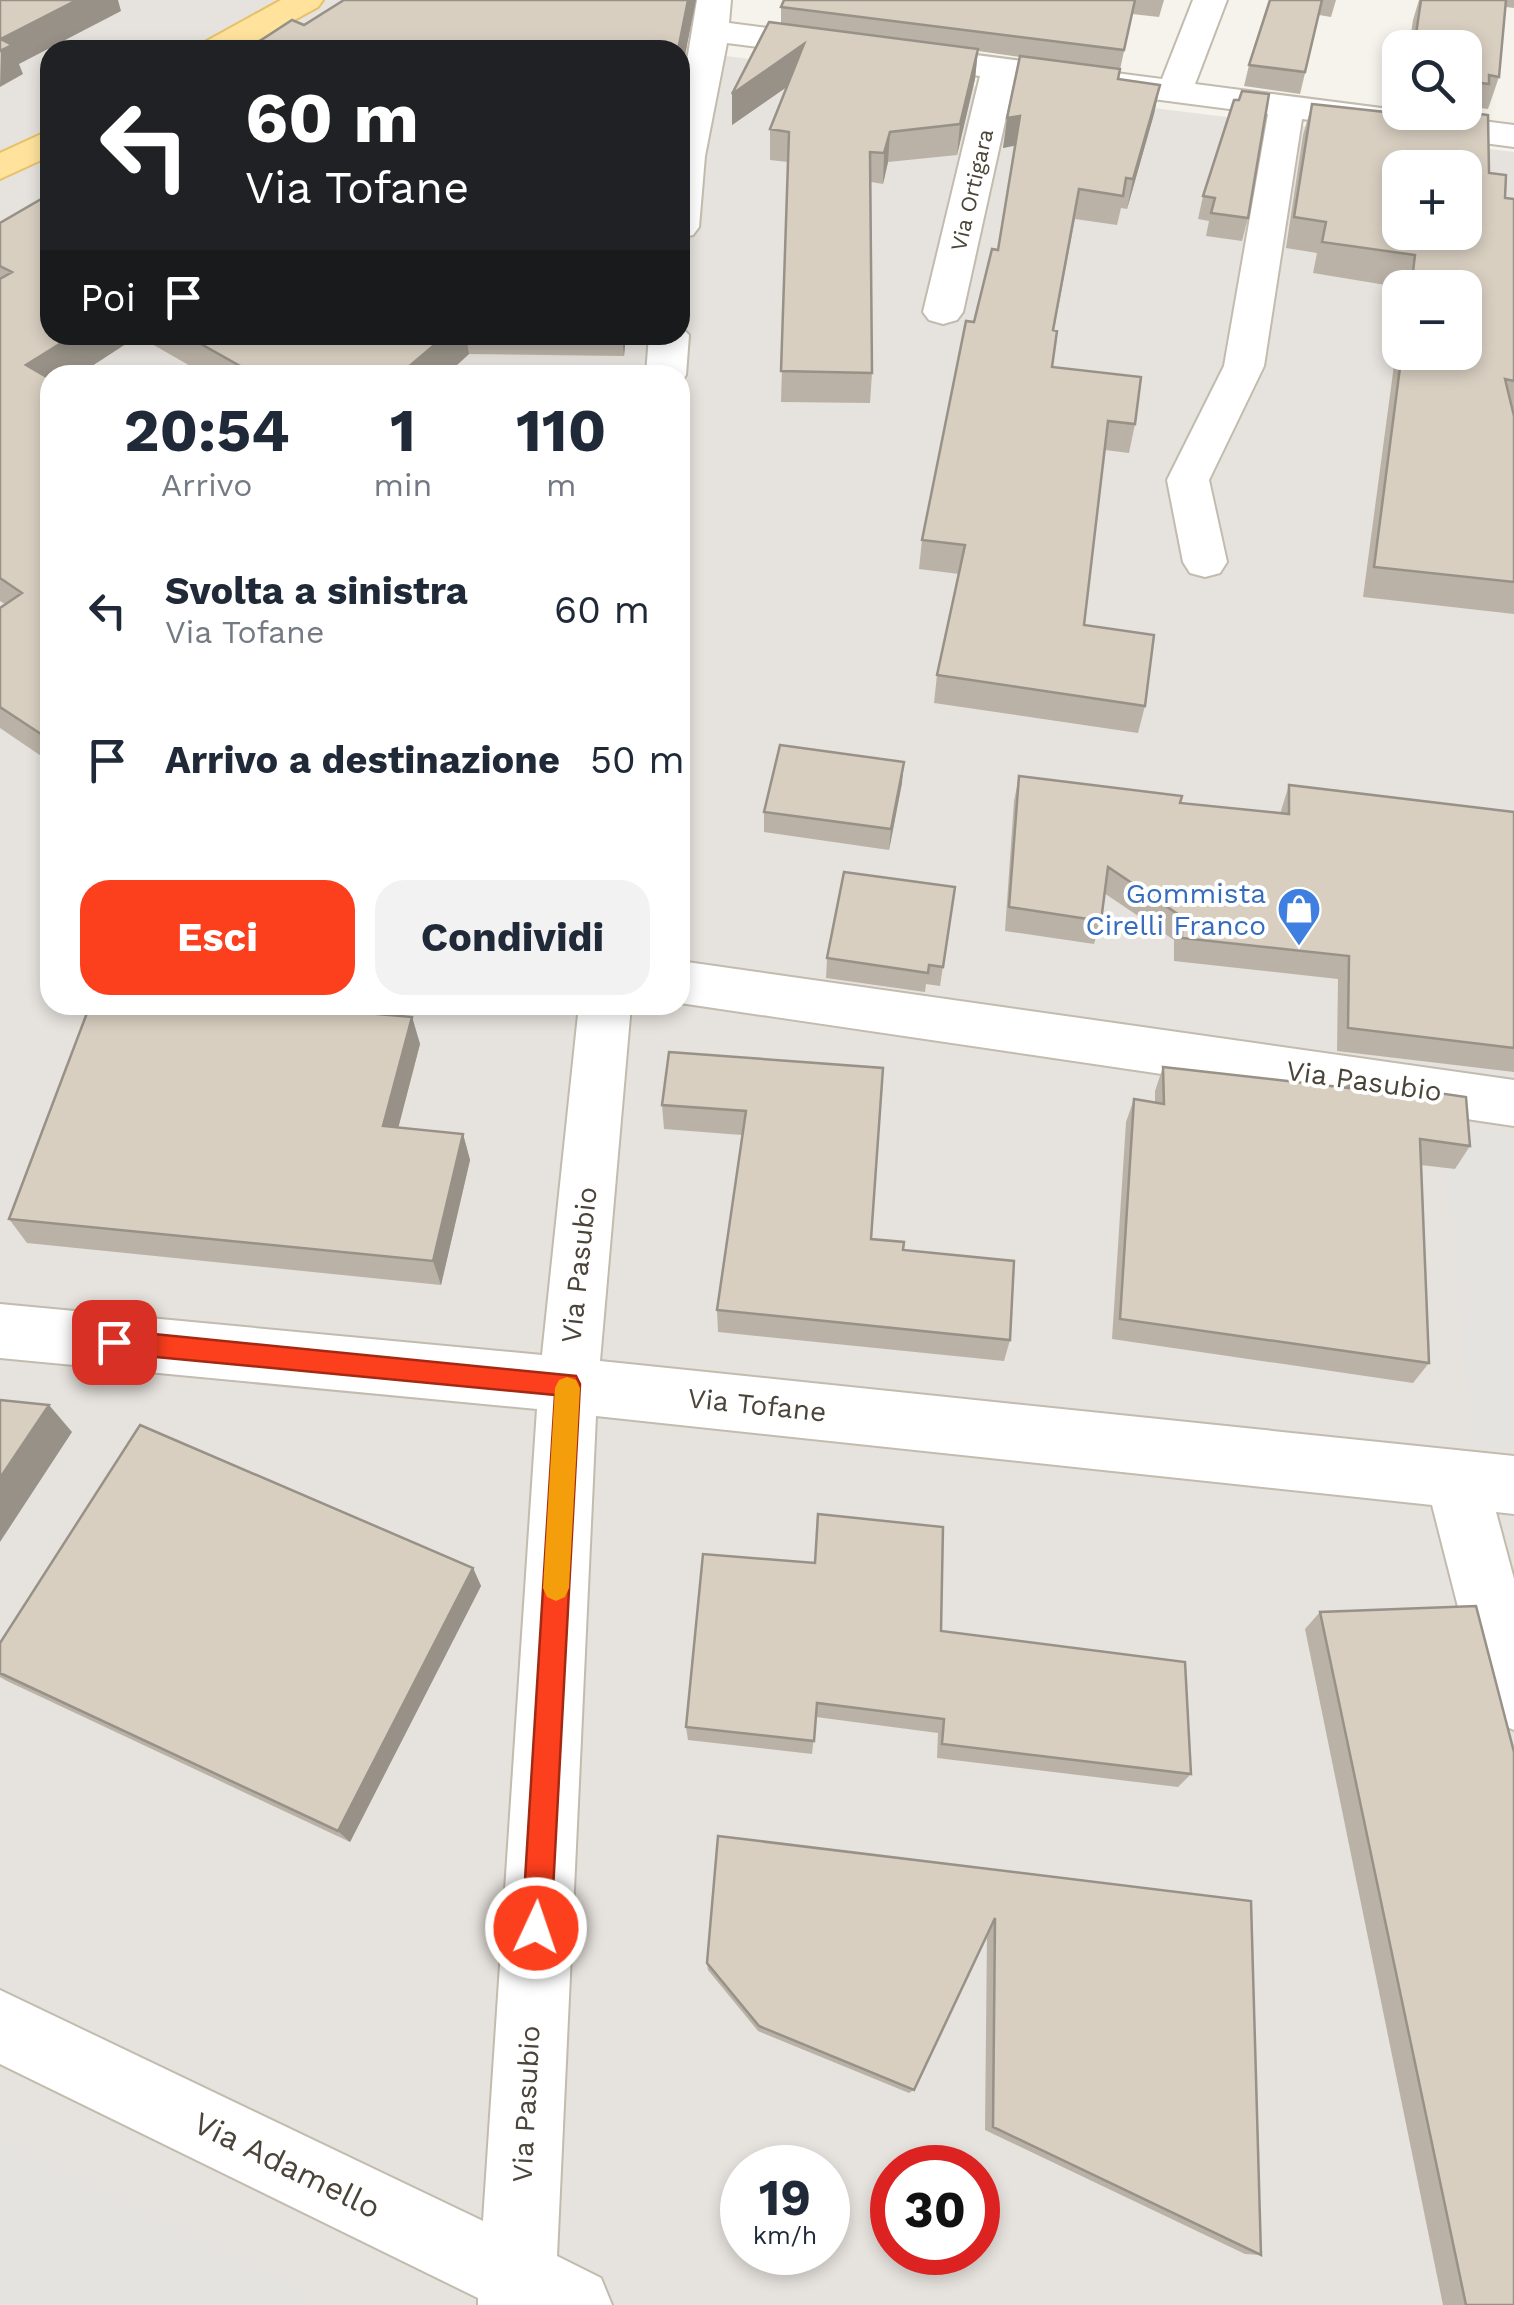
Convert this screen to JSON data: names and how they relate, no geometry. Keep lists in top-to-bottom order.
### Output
{
  "streets": {
    "street": [
      "Via Ortigara",
      "Via Pasubio",
      "Via Tofane",
      "Via Adamello"
    ]
  },
  "crossings": [
    ["Via Pasubio", "Via Tofane"],
    ["Via Pasubio", "Via Adamello"]
  ],
  "places": {
    "shop": ["Gommista Cirelli Franco"]
  },
  "page": {
    "map_buttons": ["+", "−"],
    "turn": ["60 m", "Via Tofane"],
    "then": "Poi",
    "eta": [
      "20:54",
      "Arrivo",
      "1",
      "min",
      "110",
      "m"
    ],
    "list": [
      {
        "name": "Svolta a sinistra",
        "note": "Via Tofane",
        "value": "60 m"
      },
      {
        "name": "Arrivo a destinazione",
        "value": "50 m"
      }
    ],
    "buttons": ["Esci", "Condividi"],
    "speed": "19 km/h",
    "limit": "30"
  }
}
